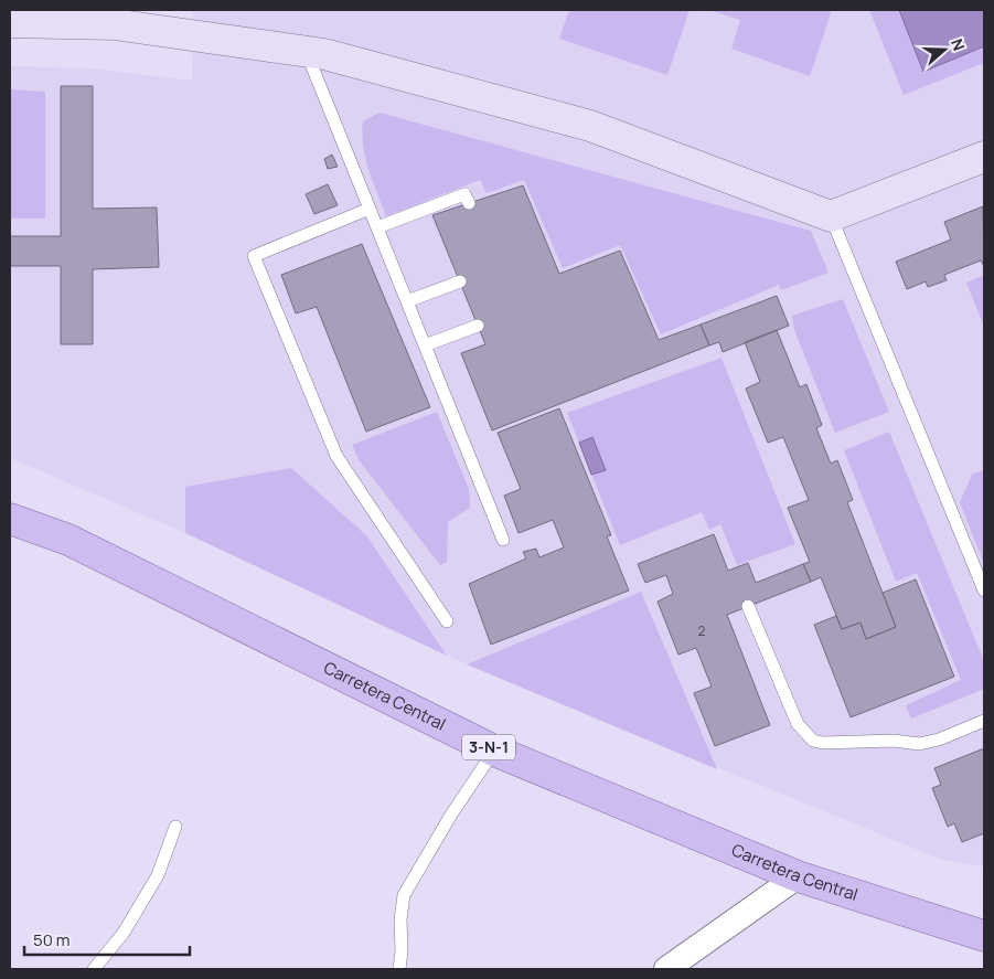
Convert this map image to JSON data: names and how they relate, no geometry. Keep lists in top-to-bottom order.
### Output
{
  "streets": {
    "main road": ["Carretera Central", "3-N-1"]
  },
  "house_numbers": ["2"],
  "scale_bar": "50 m",
  "north": "right"
}
